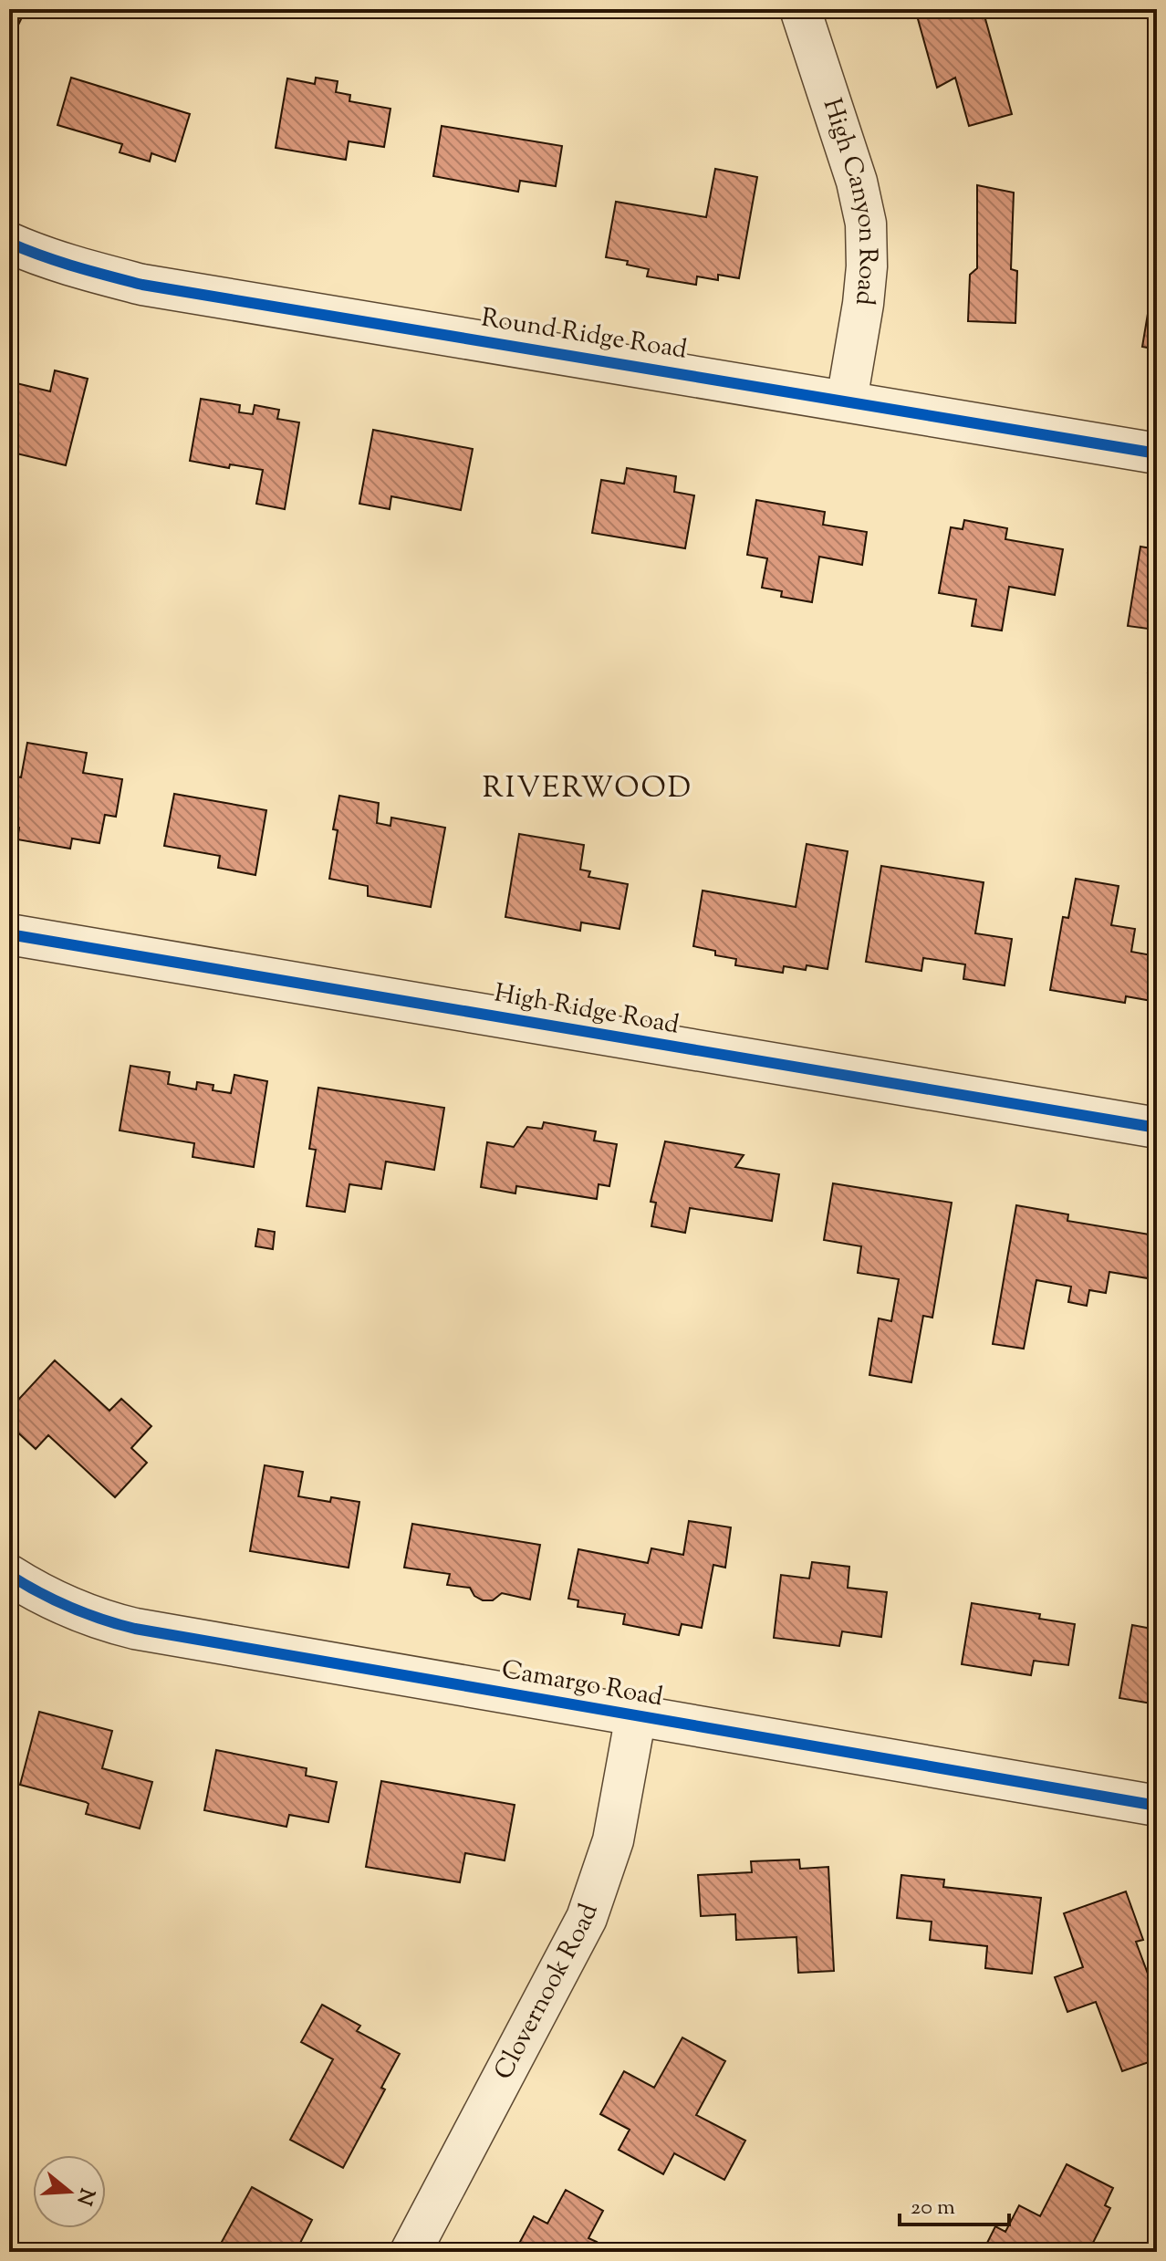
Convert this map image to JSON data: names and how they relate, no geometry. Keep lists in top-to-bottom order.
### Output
{
  "streets": {
    "street": [
      "High Canyon Road",
      "Round Ridge Road",
      "High Ridge Road",
      "Camargo Road",
      "Clovernook Road"
    ]
  },
  "crossings": [
    ["High Canyon Road", "Round Ridge Road"],
    ["Camargo Road", "Clovernook Road"]
  ],
  "districts": ["RIVERWOOD"],
  "scale_bar": "20 m",
  "north": "right"
}
